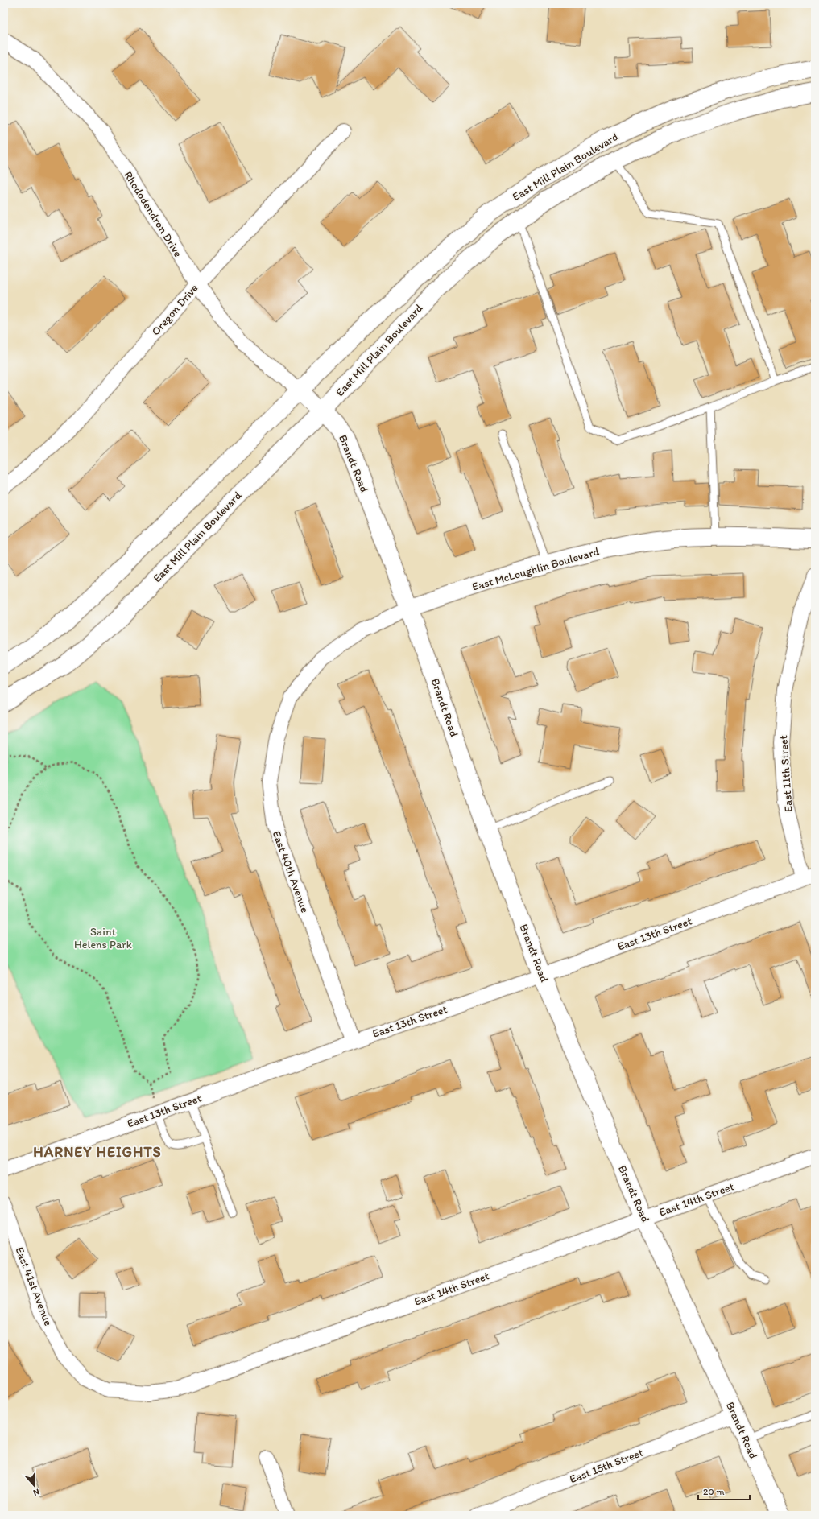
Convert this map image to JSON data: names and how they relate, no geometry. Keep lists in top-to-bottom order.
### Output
{
  "streets": {
    "main road": ["East Mill Plain Boulevard", "Brandt Road", "East McLoughlin Boulevard"],
    "street": [
      "Rhododendron Drive",
      "Oregon Drive",
      "East 11th Street",
      "East 40th Avenue",
      "East 13th Street",
      "East 14th Street",
      "East 41st Avenue",
      "East 15th Street"
    ]
  },
  "crossings": [
    ["East Mill Plain Boulevard", "Rhododendron Drive"],
    ["East Mill Plain Boulevard", "Brandt Road"],
    ["Rhododendron Drive", "Oregon Drive"],
    ["Rhododendron Drive", "Brandt Road"],
    ["Brandt Road", "East McLoughlin Boulevard"],
    ["Brandt Road", "East 13th Street"],
    ["Brandt Road", "East 14th Street"],
    ["Brandt Road", "East 15th Street"],
    ["East McLoughlin Boulevard", "East 40th Avenue"],
    ["East 11th Street", "East 13th Street"],
    ["East 40th Avenue", "East 13th Street"],
    ["East 14th Street", "East 41st Avenue"]
  ],
  "districts": ["HARNEY HEIGHTS"],
  "parks": ["Saint Helens Park"],
  "scale_bar": "20 m",
  "north": "bottom"
}
